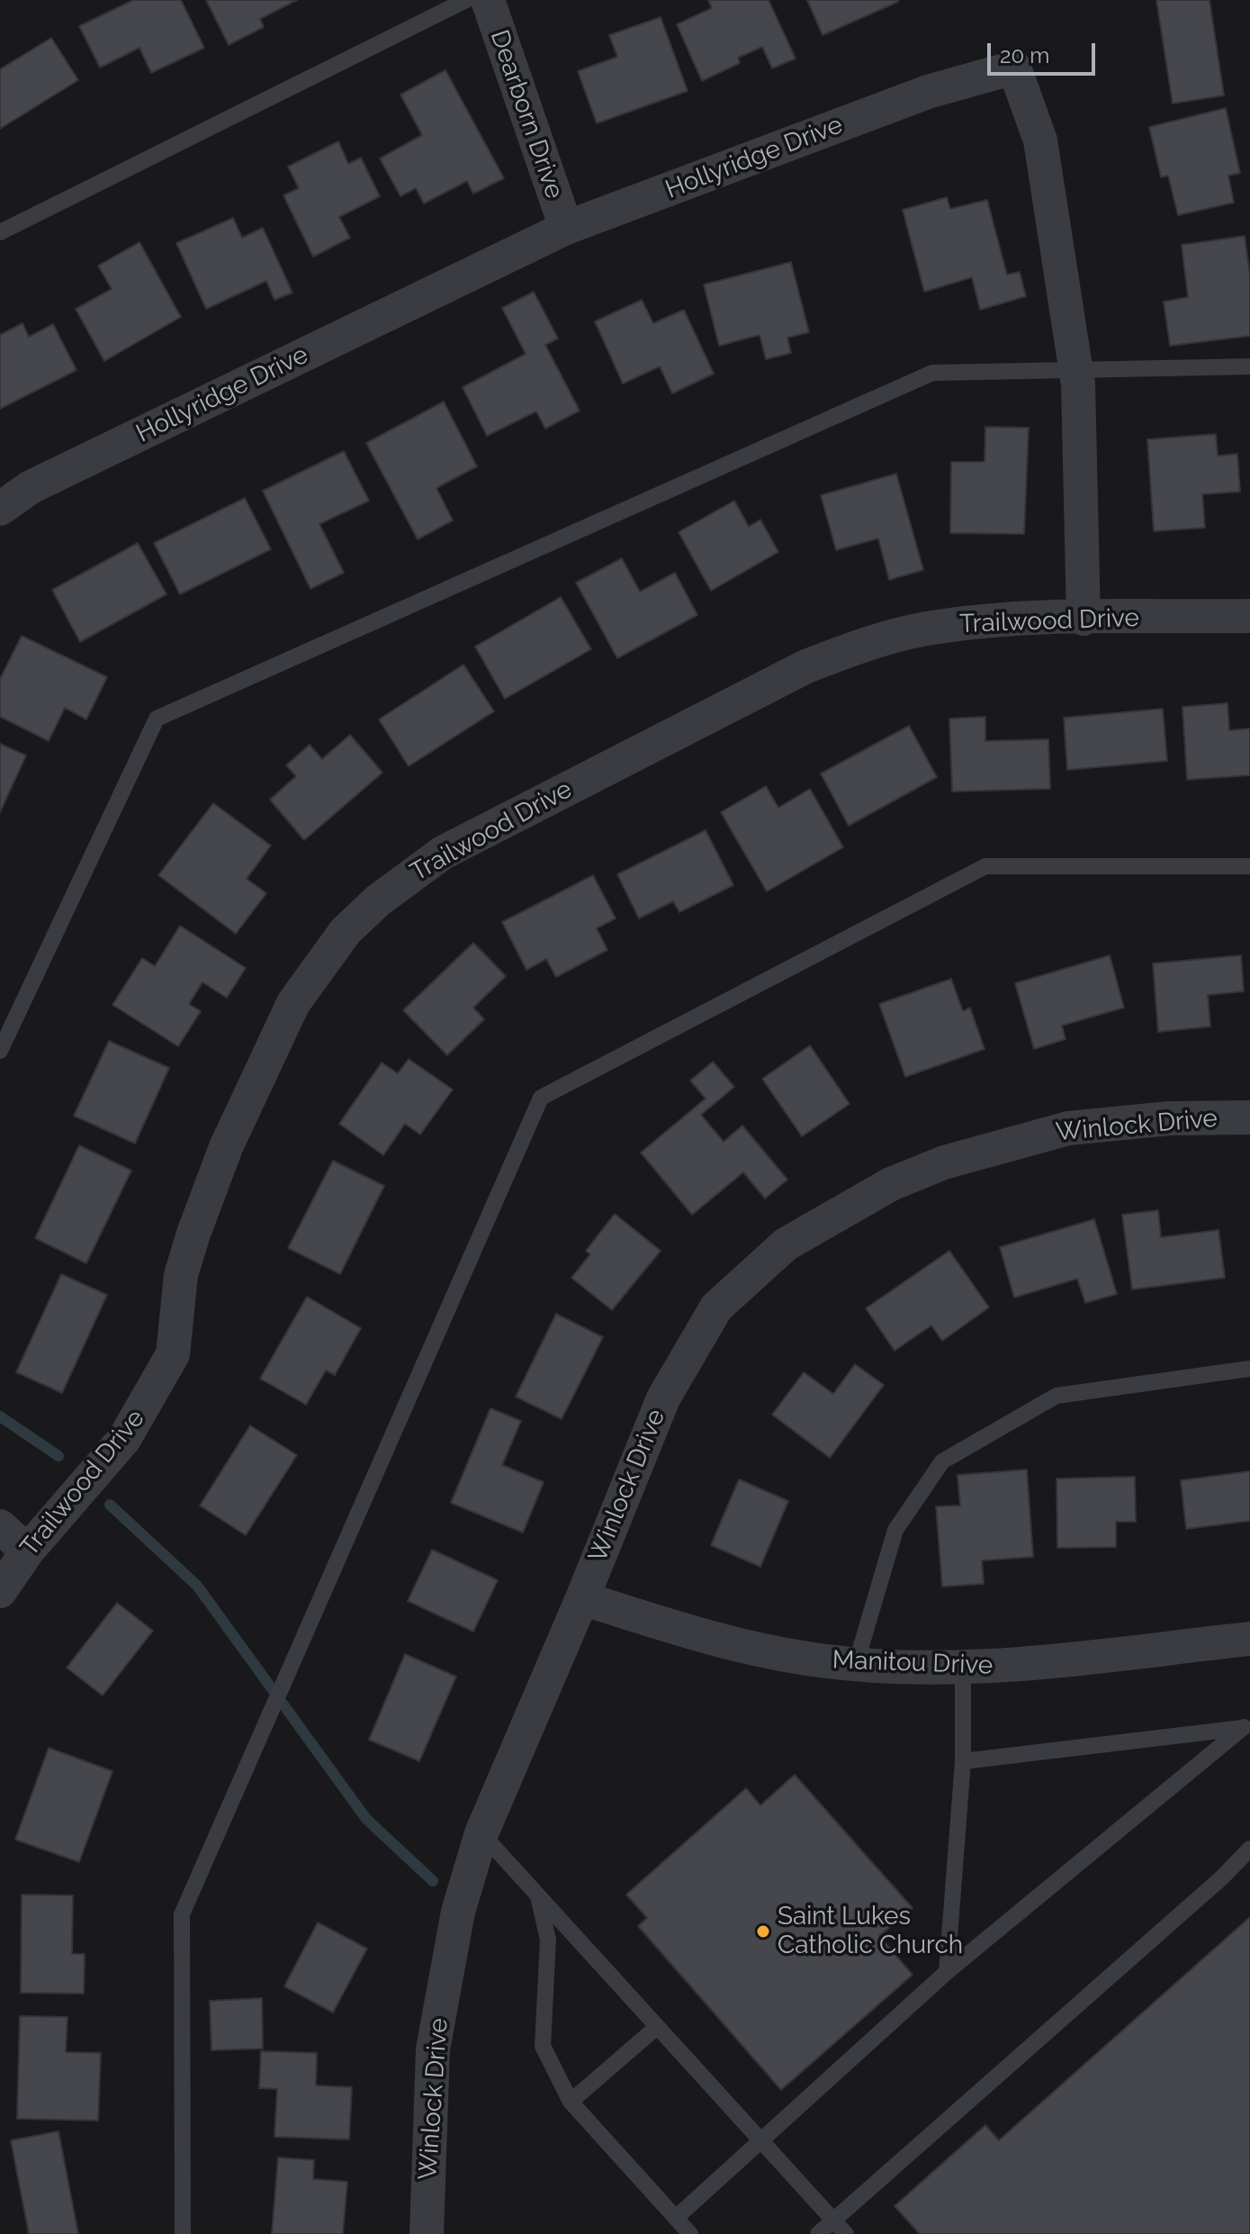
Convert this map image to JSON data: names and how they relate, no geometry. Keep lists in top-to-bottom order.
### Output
{
  "streets": {
    "street": [
      "Dearborn Drive",
      "Hollyridge Drive",
      "Trailwood Drive",
      "Winlock Drive",
      "Manitou Drive"
    ]
  },
  "crossings": [
    ["Dearborn Drive", "Hollyridge Drive"],
    ["Hollyridge Drive", "Trailwood Drive"],
    ["Winlock Drive", "Manitou Drive"]
  ],
  "places": ["Saint Lukes Catholic Church"],
  "scale_bar": "20 m"
}
